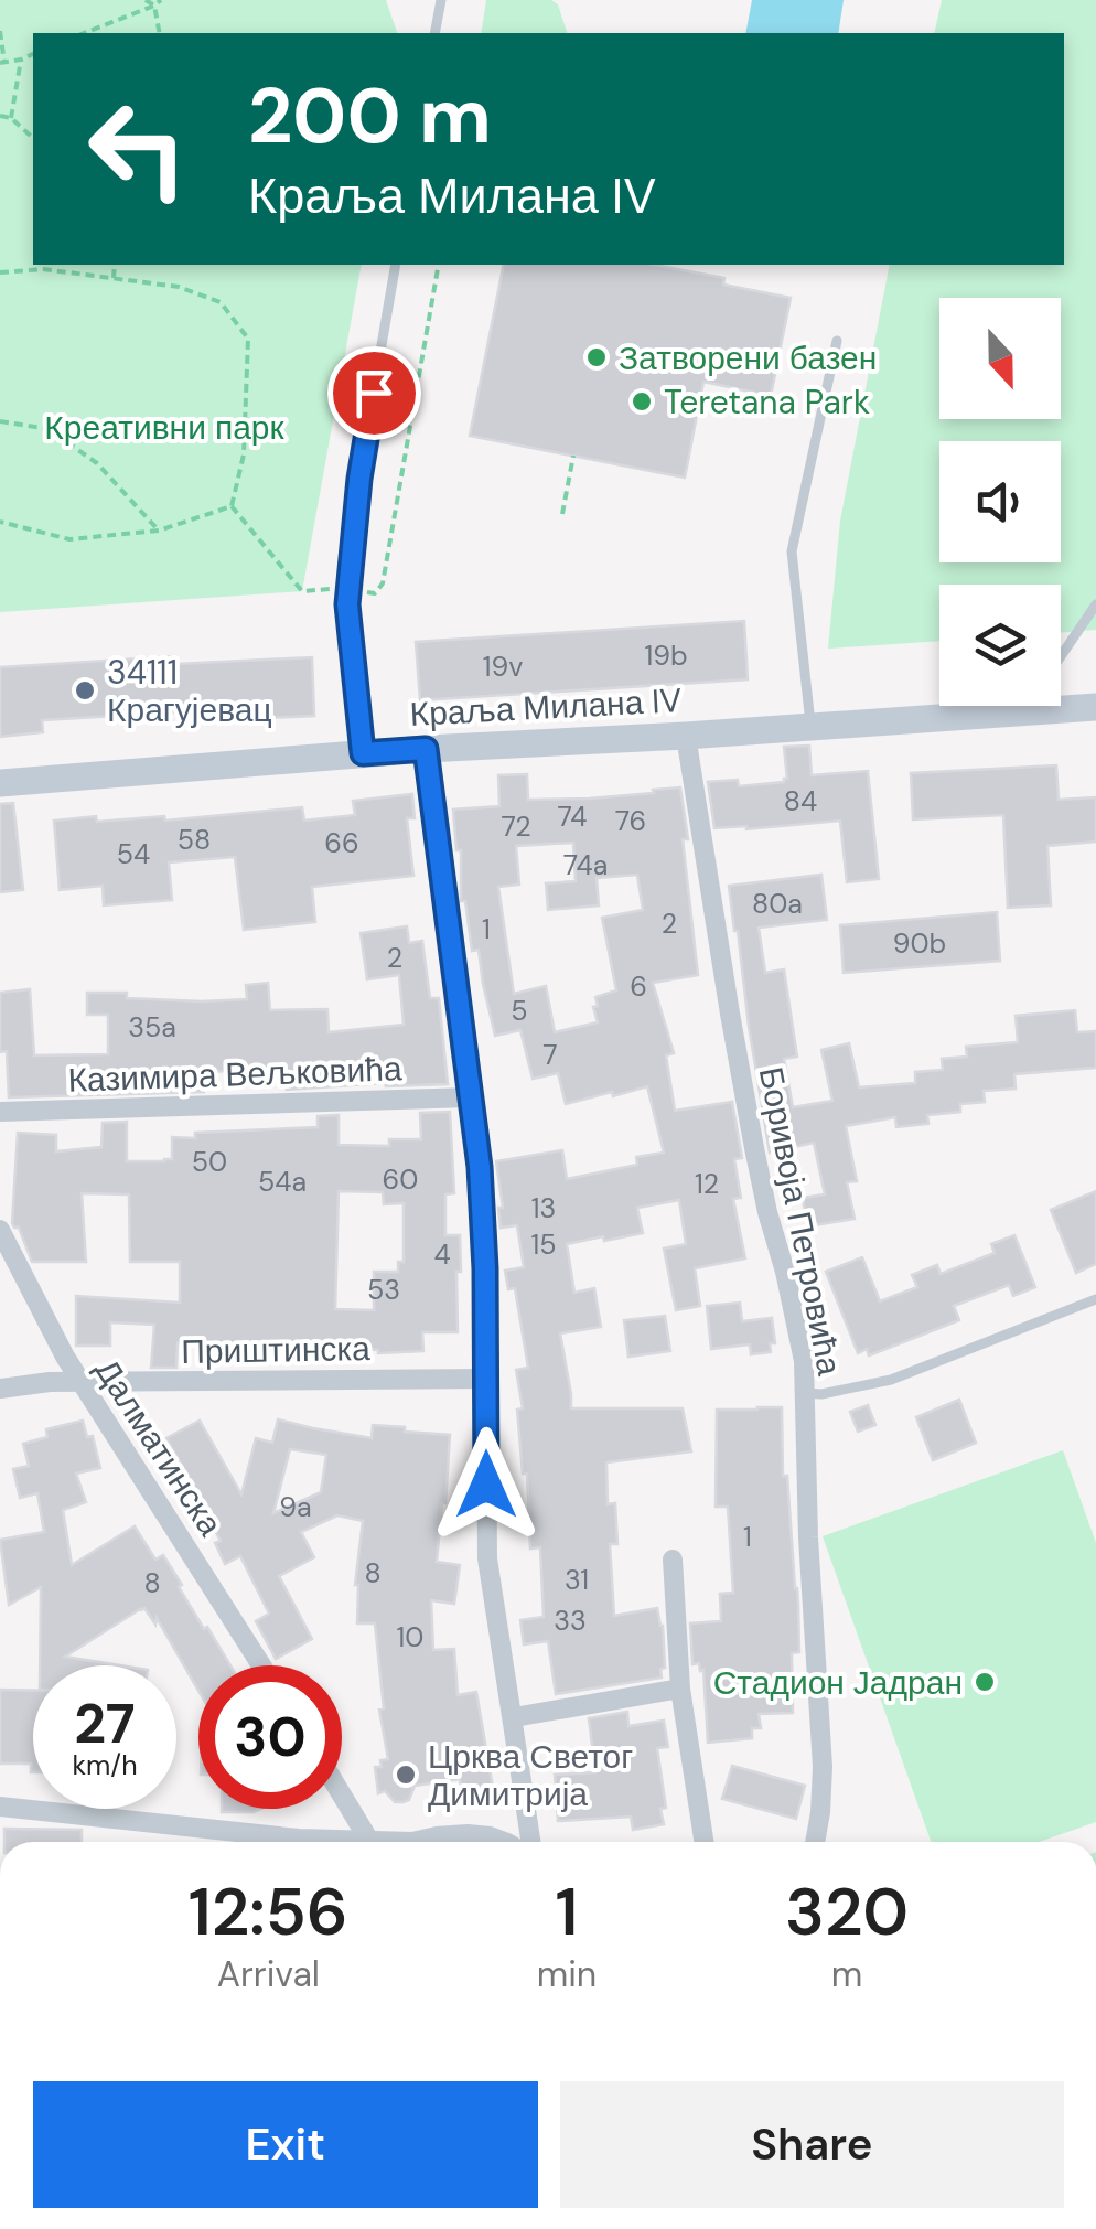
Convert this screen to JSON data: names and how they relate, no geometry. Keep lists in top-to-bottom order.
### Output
{
  "streets": {
    "main road": ["Краља Милана IV"],
    "street": [
      "Казимира Вељковића",
      "Боривоја Петровића",
      "Приштинска",
      "Далматинска"
    ]
  },
  "crossings": [
    ["Краља Милана IV", "Боривоја Петровића"],
    ["Приштинска", "Далматинска"]
  ],
  "parks": ["Креативни парк"],
  "places": [
    "Затворени базен",
    "Teretana Park",
    "34111 Крагујевац",
    "Стадион Јадран",
    "Црква Светог Димитрија"
  ],
  "house_numbers": [
    "19b",
    "19v",
    "84",
    "74",
    "76",
    "72",
    "58",
    "66",
    "54",
    "74a",
    "80a",
    "2",
    "1",
    "90b",
    "2",
    "6",
    "5",
    "35a",
    "7",
    "50",
    "60",
    "54a",
    "12",
    "13",
    "15",
    "4",
    "53",
    "9a",
    "1",
    "8",
    "31",
    "8",
    "33",
    "10"
  ],
  "north": "bottom",
  "page": {
    "turn": ["200 m", "Краља Милана IV"],
    "speed": "27 km/h",
    "limit": "30",
    "eta": [
      "12:56",
      "Arrival",
      "1",
      "min",
      "320",
      "m"
    ],
    "buttons": ["Exit", "Share"]
  }
}
